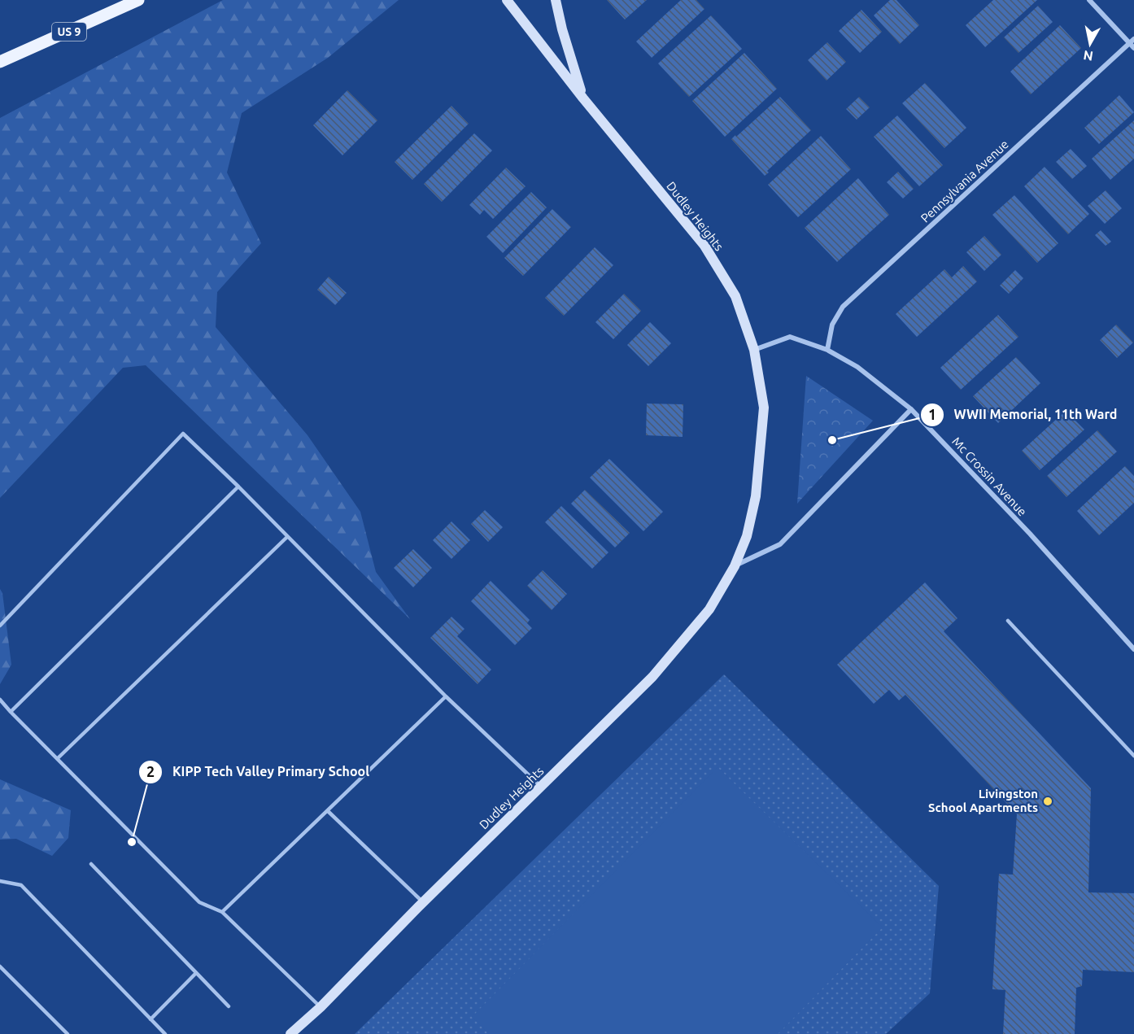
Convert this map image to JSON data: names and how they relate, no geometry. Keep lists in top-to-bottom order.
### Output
{
  "streets": {
    "main road": ["US 9", "Dudley Heights"],
    "street": ["Pennsylvania Avenue", "Mc Crossin Avenue"]
  },
  "crossings": [
    ["Pennsylvania Avenue", "Mc Crossin Avenue"],
    ["Dudley Heights", "Mc Crossin Avenue"]
  ],
  "places": ["WWII Memorial, 11th Ward", "Livingston School Apartments", "KIPP Tech Valley Primary School"],
  "north": "bottom"
}
